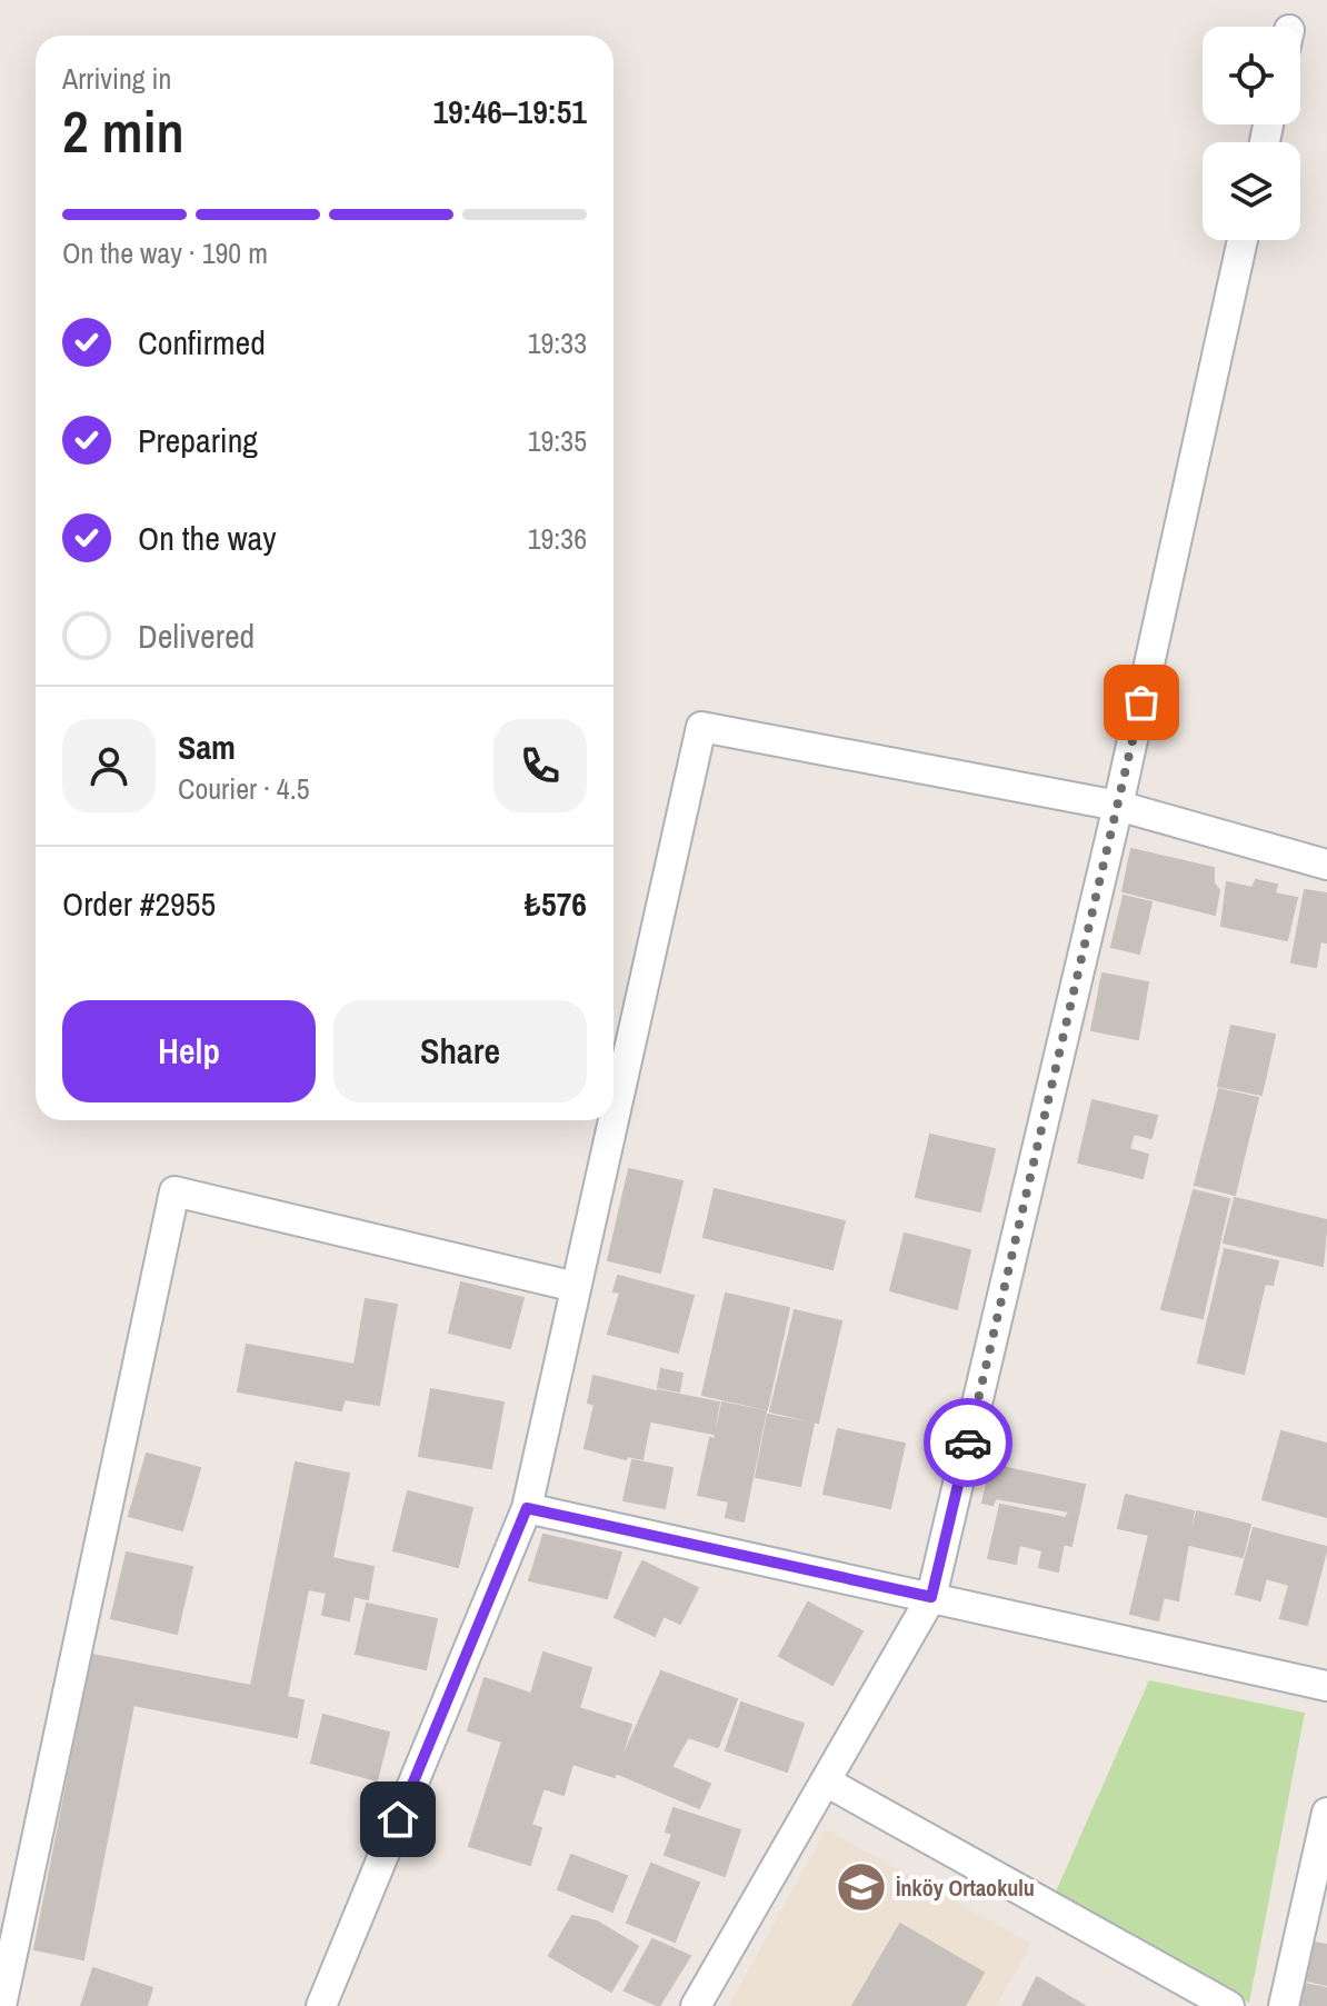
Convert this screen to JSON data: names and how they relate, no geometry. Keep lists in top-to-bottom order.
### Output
{
  "places": {
    "school or university": ["İnköy Ortaokulu"]
  },
  "page": {
    "heading": ["2 min", "Arriving in", "19:46–19:51"],
    "panel": [
      "Sam",
      "Courier · 4.5",
      "Order #2955",
      "₺576"
    ],
    "bar": "On the way · 190 m",
    "list": [
      ["Confirmed", "19:33"],
      ["Preparing", "19:35"],
      ["On the way", "19:36"],
      "Delivered"
    ],
    "buttons": ["Help", "Share"]
  }
}
